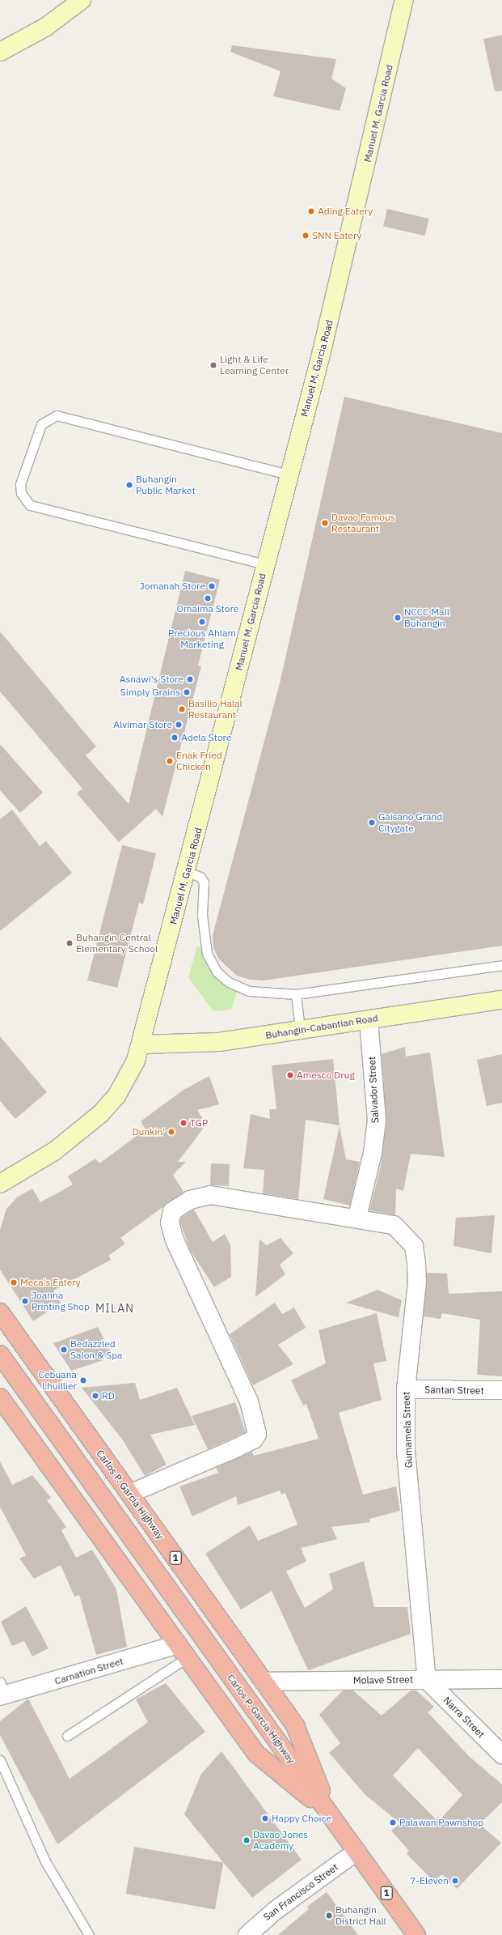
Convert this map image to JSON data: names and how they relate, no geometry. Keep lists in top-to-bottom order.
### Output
{
  "streets": {
    "highway": ["Carlos P. Garcia Highway", "1"],
    "main road": ["Manuel M. Garcia Road", "Buhangin-Cabantian Road"],
    "street": [
      "Salvador Street",
      "Santan Street",
      "Gumamela Street",
      "Carnation Street",
      "Molave Street",
      "Narra Street",
      "San Francisco Street"
    ]
  },
  "crossings": [
    ["Manuel M. Garcia Road", "Buhangin-Cabantian Road"],
    ["Buhangin-Cabantian Road", "Salvador Street"],
    ["Salvador Street", "Gumamela Street"],
    ["Santan Street", "Gumamela Street"],
    ["Gumamela Street", "Carlos P. Garcia Highway"],
    ["Gumamela Street", "Molave Street"],
    ["Gumamela Street", "Narra Street"],
    ["Carlos P. Garcia Highway", "Carnation Street"],
    ["Carlos P. Garcia Highway", "Molave Street"],
    ["Carlos P. Garcia Highway", "San Francisco Street"],
    ["Molave Street", "Narra Street"]
  ],
  "districts": ["MILAN"],
  "places": [
    "Ading Eatery",
    "SNN Eatery",
    "Light & Life Learning Center",
    "Buhangin Public Market",
    "Davao Famous Restaurant",
    "Jomanah Store",
    "Omaima Store",
    "NCCC Mall Buhangin",
    "Precious Ahlam Marketing",
    "Asnawi's Store",
    "Simply Grains",
    "Basilio Halal Restaurant",
    "Alvimar Store",
    "Adela Store",
    "Enak Fried Chicken",
    "Gaisano Grand Citygate",
    "Buhangin Central Elementary School",
    "Amesco Drug",
    "TGP",
    "Dunkin'",
    "Meca's Eatery",
    "Joanna Printing Shop",
    "Bedazzled Salon & Spa",
    "Cebuana Lhuillier",
    "RD",
    "Happy Choice",
    "Palawan Pawnshop",
    "Davao Jones Academy",
    "7-Eleven",
    "Buhangin District Hall"
  ]
}
